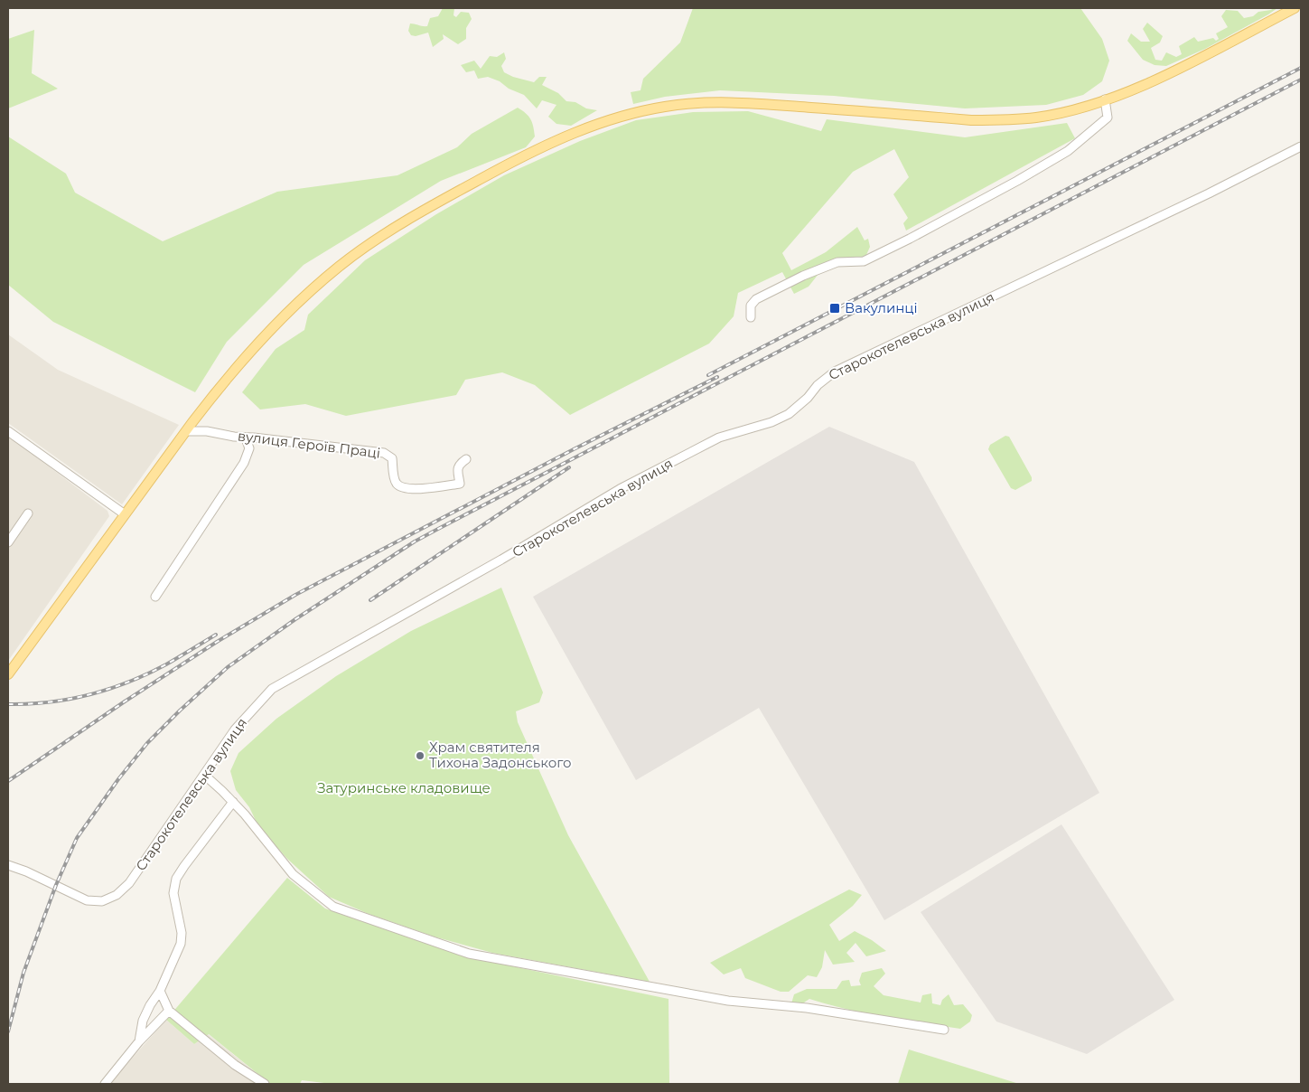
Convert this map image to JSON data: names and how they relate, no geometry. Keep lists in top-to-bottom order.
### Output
{
  "streets": {
    "street": ["Старокотелевська вулиця", "вулиця Героїв Праці"]
  },
  "parks": ["Затуринське кладовище"],
  "places": {
    "transit": ["Вакулинці"],
    "other": ["Храм святителя Тихона Задонського"]
  }
}
